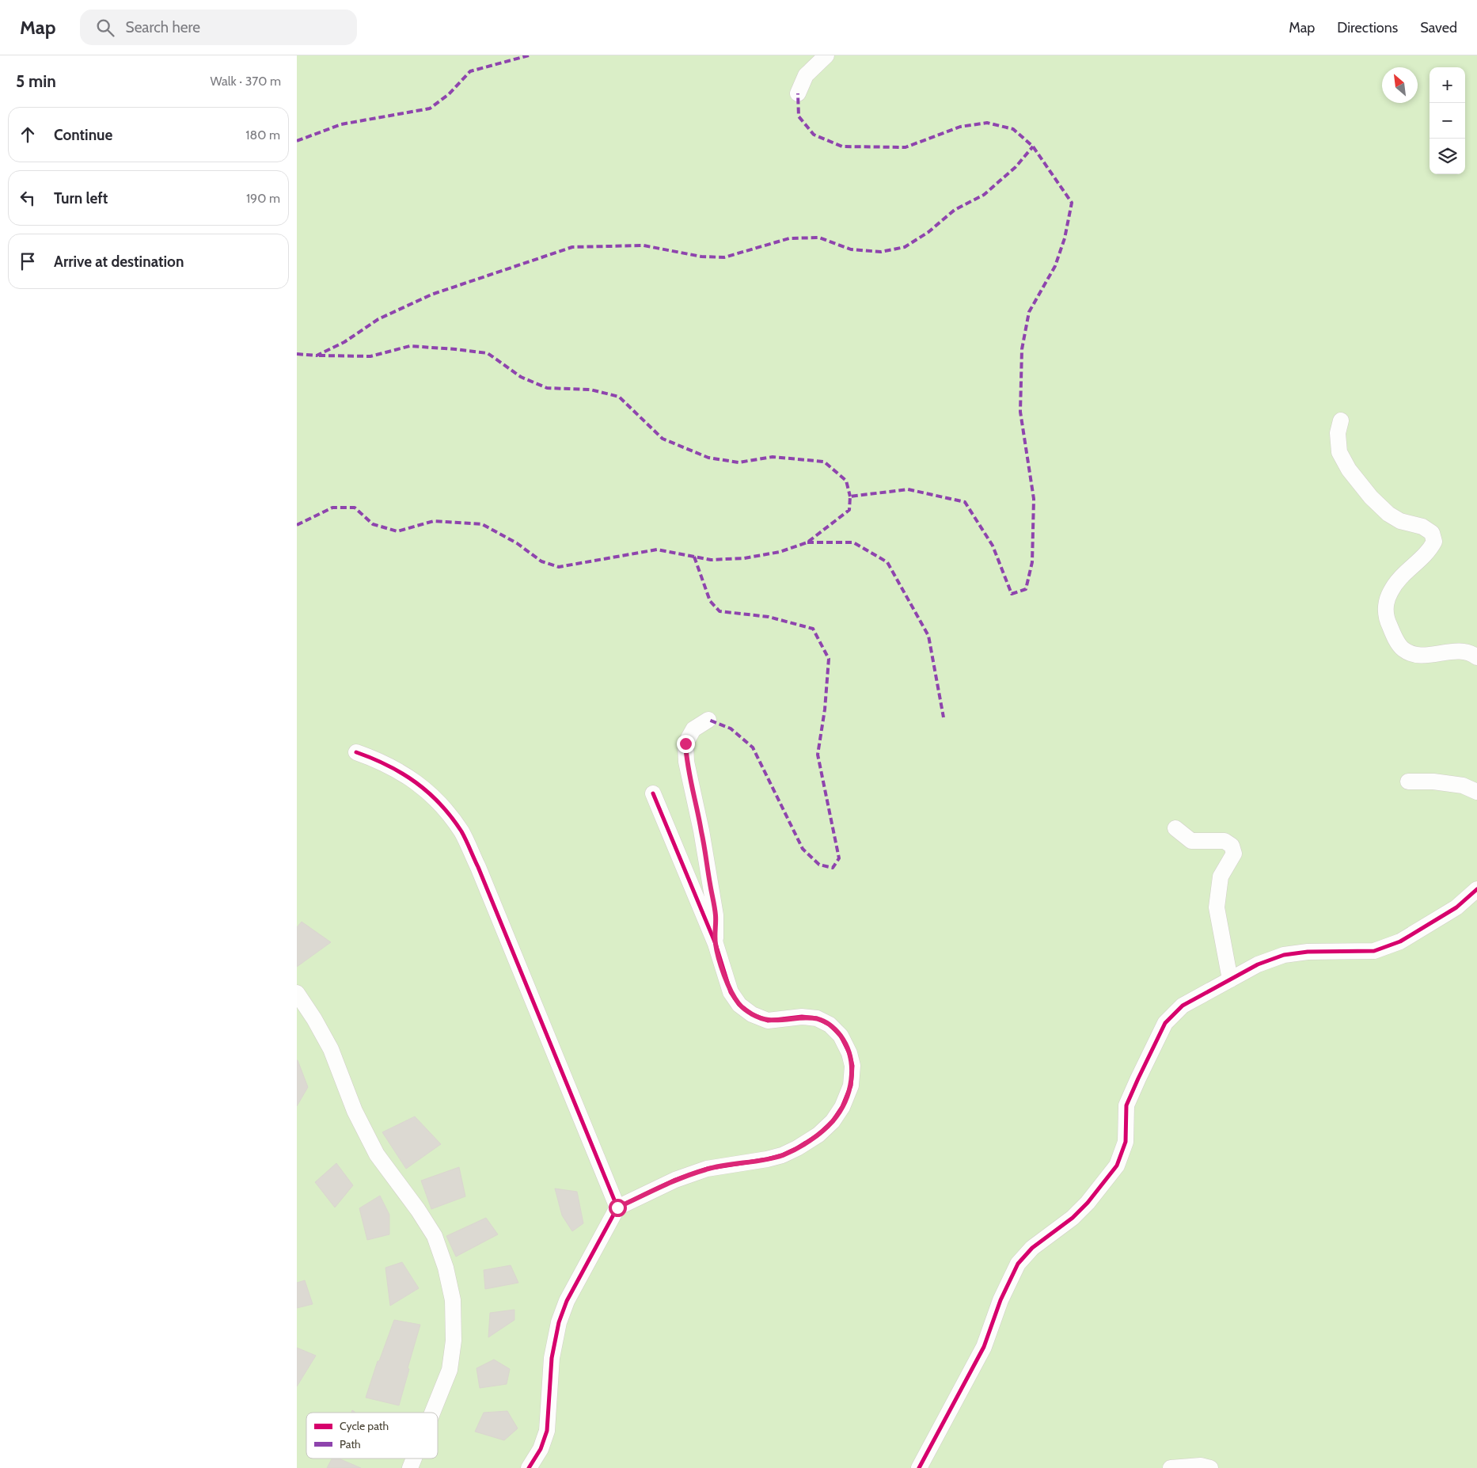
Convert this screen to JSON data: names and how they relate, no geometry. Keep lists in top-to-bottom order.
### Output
{
  "legend": ["Cycle path", "Path"],
  "north": "top left",
  "page": {
    "header": "Map",
    "search": "Search here",
    "nav": ["Map", "Directions", "Saved"],
    "heading": ["5 min", "Walk · 370 m"],
    "map_buttons": ["+", "−"],
    "list": [
      ["Continue", "180 m"],
      ["Turn left", "190 m"],
      "Arrive at destination"
    ]
  }
}
